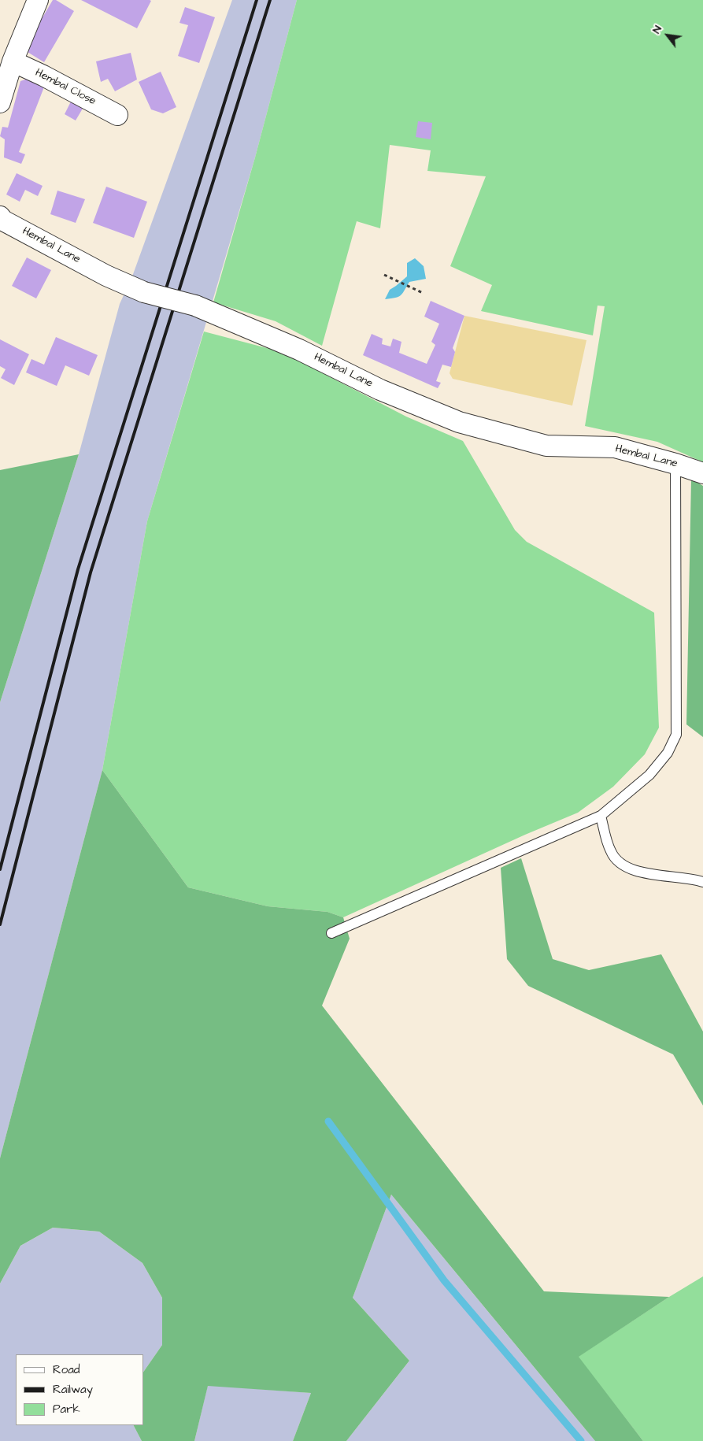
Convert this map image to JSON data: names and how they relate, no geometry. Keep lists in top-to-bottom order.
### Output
{
  "streets": {
    "street": ["Hembal Close", "Hembal Lane"]
  },
  "legend": ["Road", "Railway", "Park"],
  "north": "top left"
}
